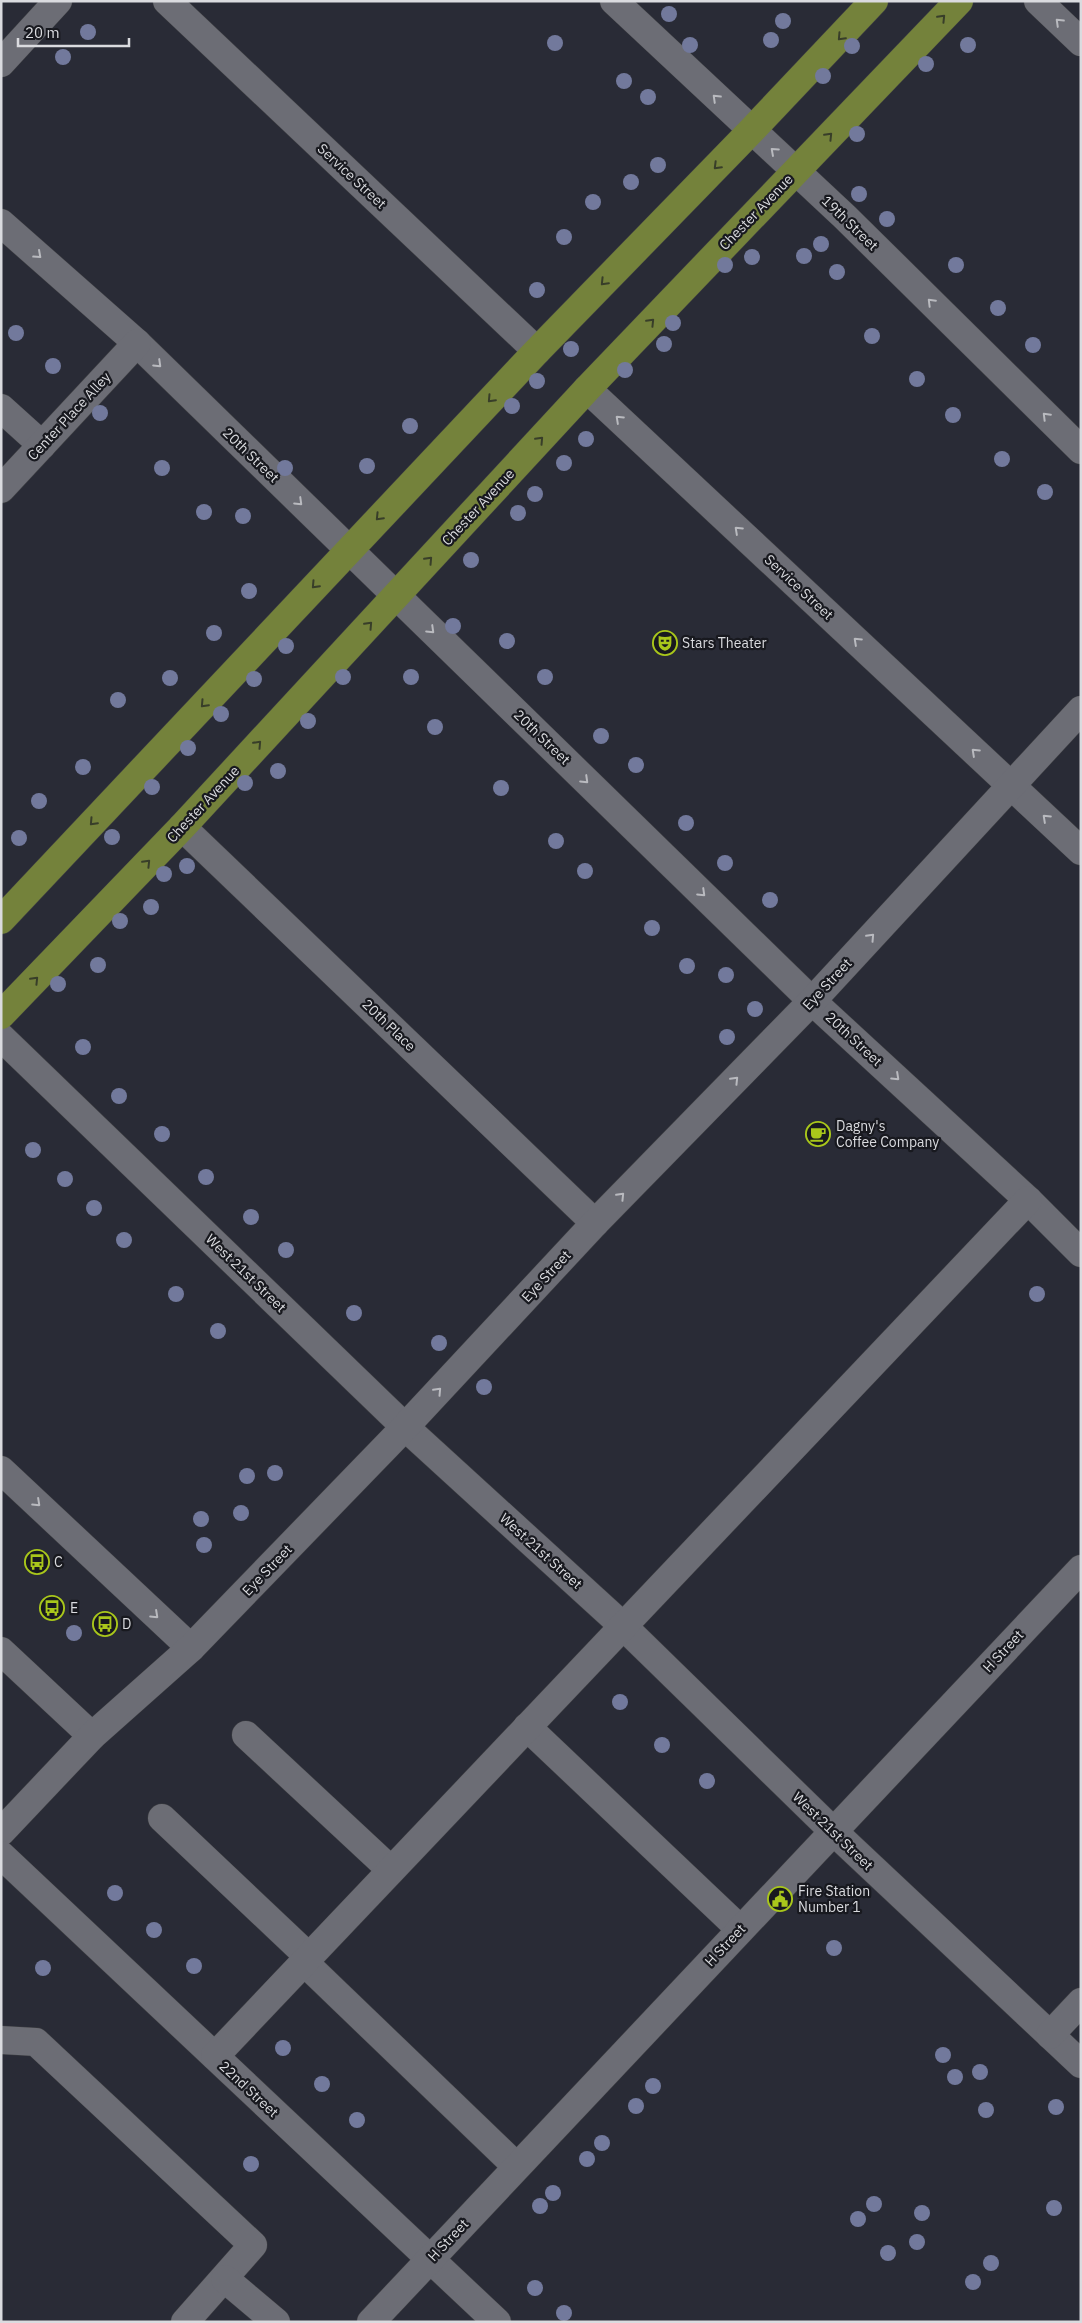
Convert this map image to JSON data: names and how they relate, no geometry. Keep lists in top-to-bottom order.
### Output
{
  "streets": {
    "main road": ["Chester Avenue"],
    "street": [
      "Service Street",
      "19th Street",
      "Center Place Alley",
      "20th Street",
      "Eye Street",
      "20th Place",
      "West 21st Street",
      "H Street",
      "22nd Street"
    ]
  },
  "crossings": [
    ["Service Street", "Chester Avenue"],
    ["Service Street", "Eye Street"],
    ["Chester Avenue", "19th Street"],
    ["Chester Avenue", "20th Street"],
    ["Chester Avenue", "20th Place"],
    ["Center Place Alley", "20th Street"],
    ["20th Street", "Eye Street"],
    ["Eye Street", "20th Place"],
    ["Eye Street", "West 21st Street"],
    ["West 21st Street", "H Street"],
    ["H Street", "22nd Street"]
  ],
  "one_way": [
    "Service Street",
    "19th Street",
    "20th Street",
    "Eye Street"
  ],
  "places": {
    "theatre": ["Stars Theater"],
    "cafe": ["Dagny's Coffee Company"],
    "bus stop": ["C", "E", "D"],
    "public building": ["Fire Station Number 1"]
  },
  "scale_bar": "20 m"
}
